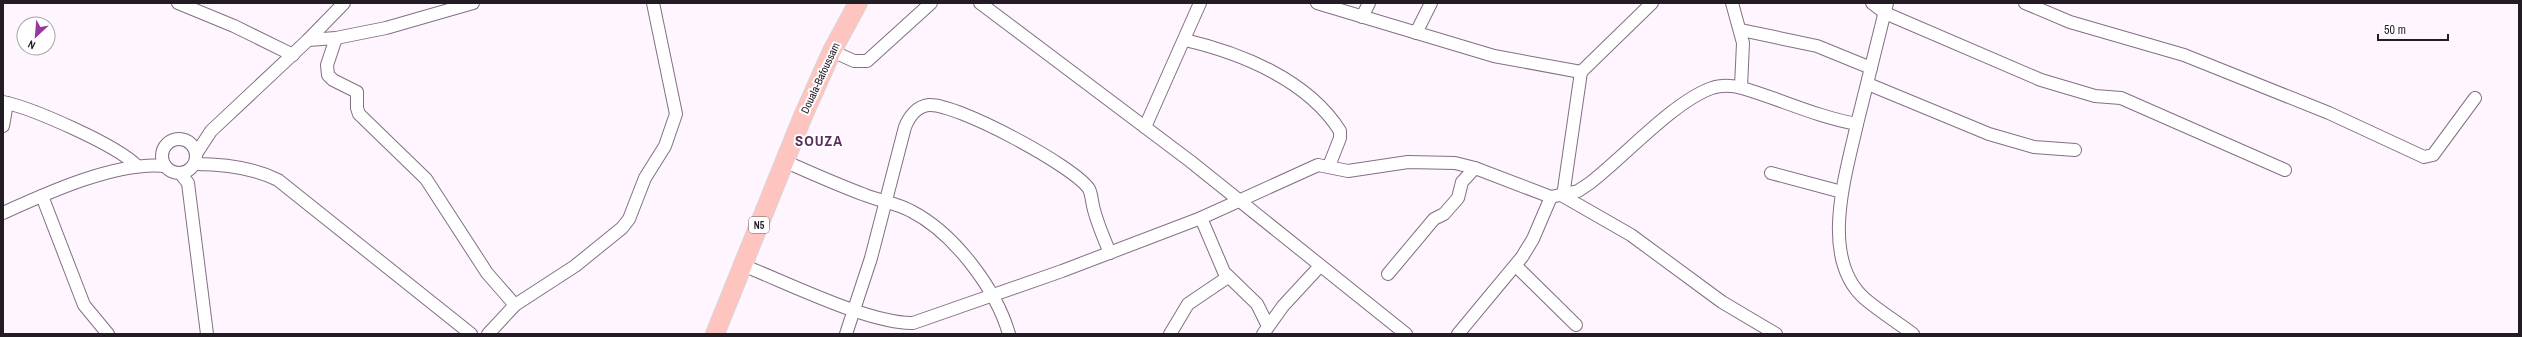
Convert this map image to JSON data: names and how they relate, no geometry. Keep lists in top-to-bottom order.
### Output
{
  "streets": {
    "highway": ["Douala-Bafoussam", "N5"]
  },
  "districts": ["SOUZA"],
  "scale_bar": "50 m",
  "north": "bottom left"
}
